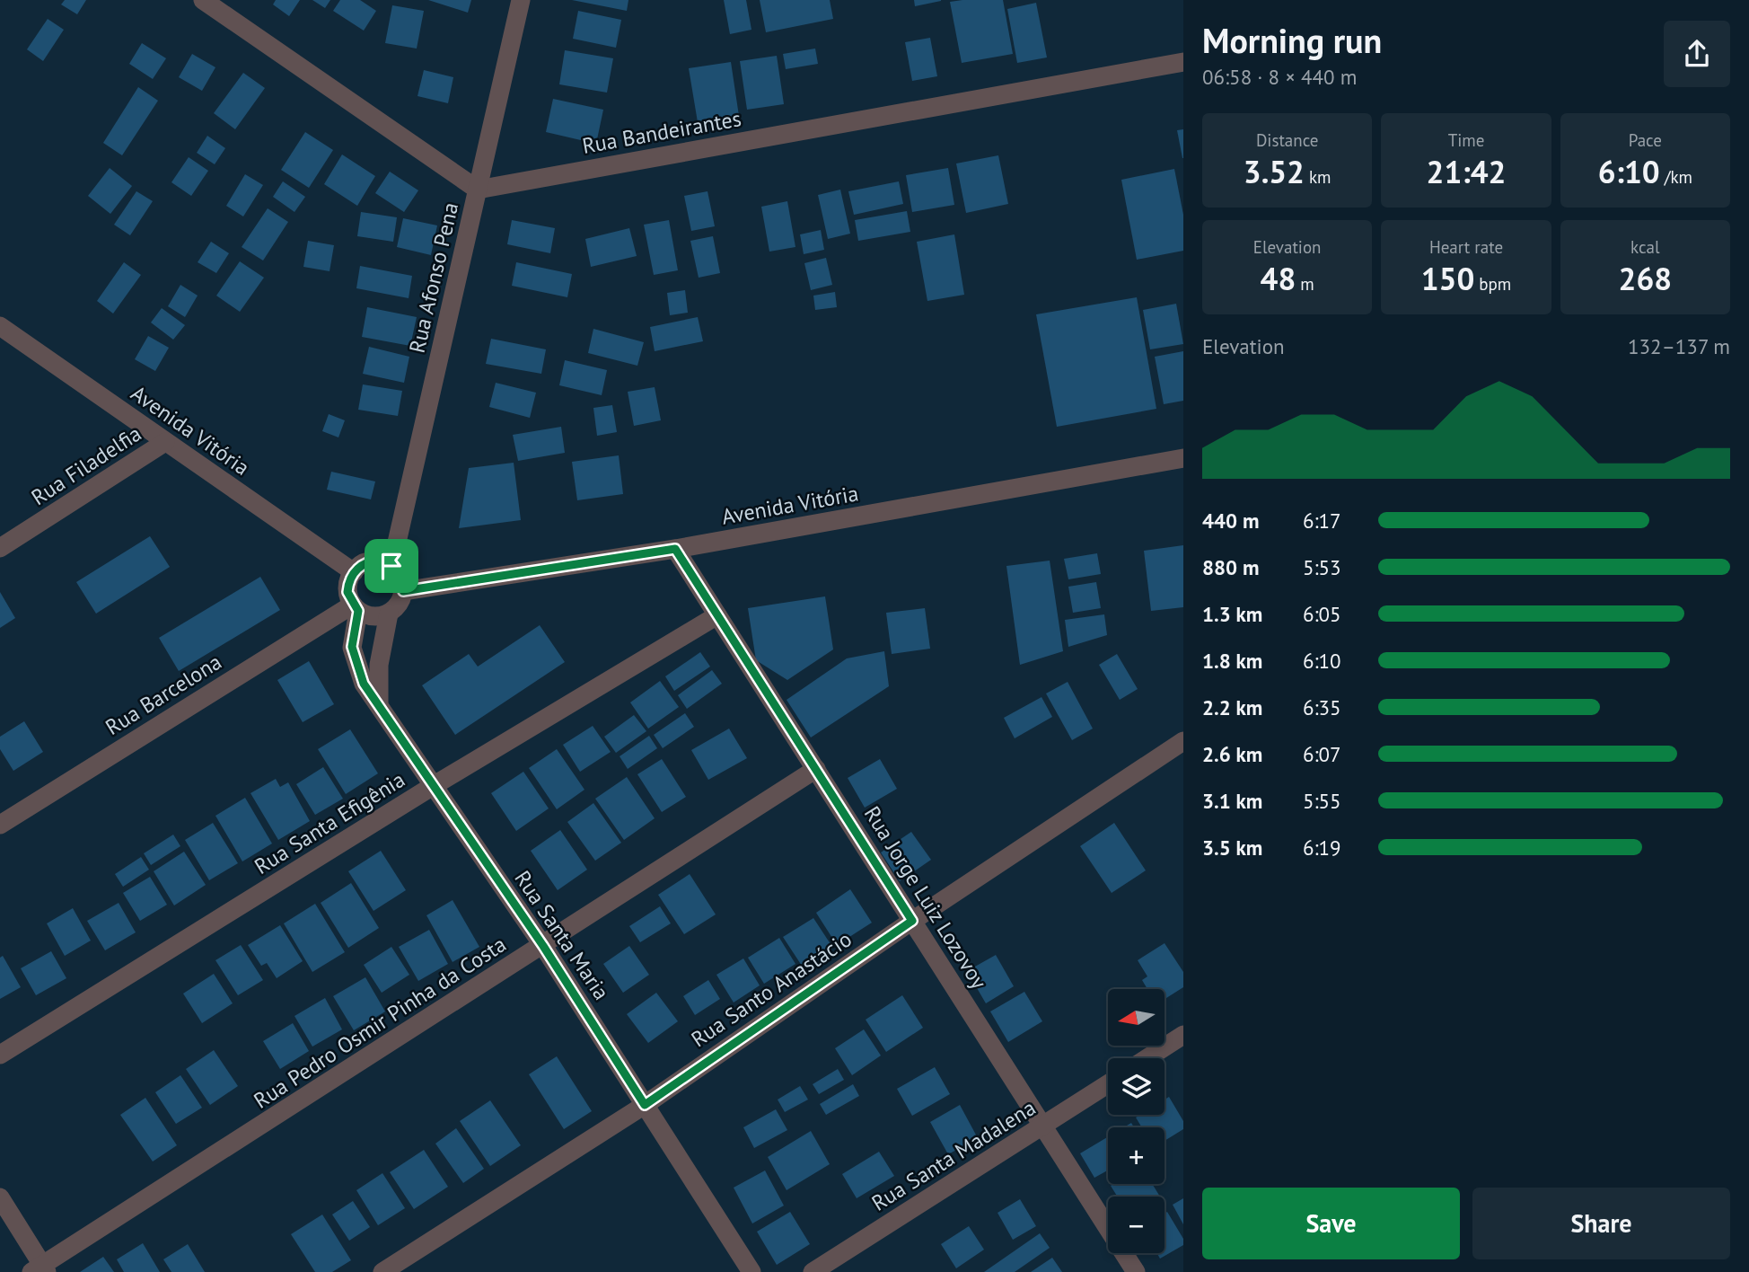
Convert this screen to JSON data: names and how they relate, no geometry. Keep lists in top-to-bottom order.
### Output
{
  "streets": {
    "street": [
      "Rua Bandeirantes",
      "Rua Afonso Pena",
      "Avenida Vitória",
      "Rua Filadelfia",
      "Rua Barcelona",
      "Rua Santa Efigênia",
      "Rua Jorge Luiz Lozovoy",
      "Rua Santa Maria",
      "Rua Santo Anastácio",
      "Rua Pedro Osmir Pinha da Costa",
      "Rua Santa Madalena"
    ]
  },
  "crossings": [
    ["Rua Bandeirantes", "Rua Afonso Pena"],
    ["Rua Afonso Pena", "Avenida Vitória"],
    ["Rua Afonso Pena", "Rua Barcelona"],
    ["Rua Afonso Pena", "Rua Santa Maria"],
    ["Avenida Vitória", "Rua Filadelfia"],
    ["Avenida Vitória", "Rua Barcelona"],
    ["Avenida Vitória", "Rua Jorge Luiz Lozovoy"],
    ["Avenida Vitória", "Rua Santa Maria"],
    ["Rua Barcelona", "Rua Santa Maria"],
    ["Rua Santa Efigênia", "Rua Jorge Luiz Lozovoy"],
    ["Rua Santa Efigênia", "Rua Santa Maria"],
    ["Rua Jorge Luiz Lozovoy", "Rua Santo Anastácio"],
    ["Rua Jorge Luiz Lozovoy", "Rua Pedro Osmir Pinha da Costa"],
    ["Rua Jorge Luiz Lozovoy", "Rua Santa Madalena"],
    ["Rua Santa Maria", "Rua Santo Anastácio"],
    ["Rua Santa Maria", "Rua Pedro Osmir Pinha da Costa"]
  ],
  "north": "left",
  "page": {
    "heading": ["Morning run", "06:58 · 8 × 440 m"],
    "stats": [
      ["Distance", "3.52 km"],
      ["Time", "21:42"],
      ["Pace", "6:10 /km"],
      ["Elevation", "48 m"],
      ["Heart rate", "150 bpm"],
      ["kcal", "268"]
    ],
    "chart": ["Elevation", "132–137 m"],
    "list": [
      {
        "name": "440 m",
        "note": "6:17"
      },
      {
        "name": "880 m",
        "note": "5:53"
      },
      {
        "name": "1.3 km",
        "note": "6:05"
      },
      {
        "name": "1.8 km",
        "note": "6:10"
      },
      {
        "name": "2.2 km",
        "note": "6:35"
      },
      {
        "name": "2.6 km",
        "note": "6:07"
      },
      {
        "name": "3.1 km",
        "note": "5:55"
      },
      {
        "name": "3.5 km",
        "note": "6:19"
      }
    ],
    "map_buttons": ["+", "−"],
    "buttons": ["Save", "Share"]
  }
}
